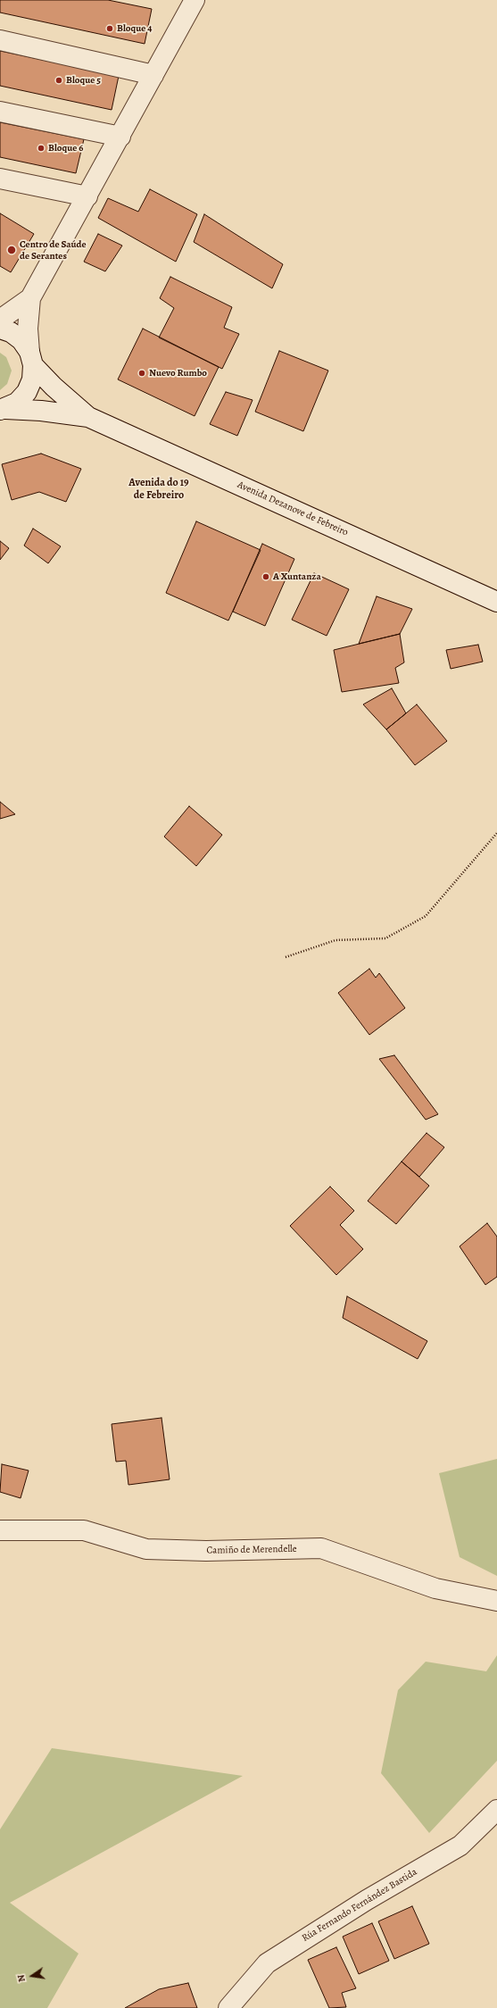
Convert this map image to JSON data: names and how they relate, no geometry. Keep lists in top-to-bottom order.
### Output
{
  "streets": {
    "street": ["Avenida Dezanove de Febreiro", "Camiño de Merendelle", "Rúa Fernando Fernández Bastida"]
  },
  "districts": ["Avenida do 19 de Febreiro"],
  "places": [
    "Bloque 4",
    "Bloque 5",
    "Bloque 6",
    "Centro de Saúde de Serantes",
    "Nuevo Rumbo",
    "A Xuntanza"
  ],
  "north": "left"
}
